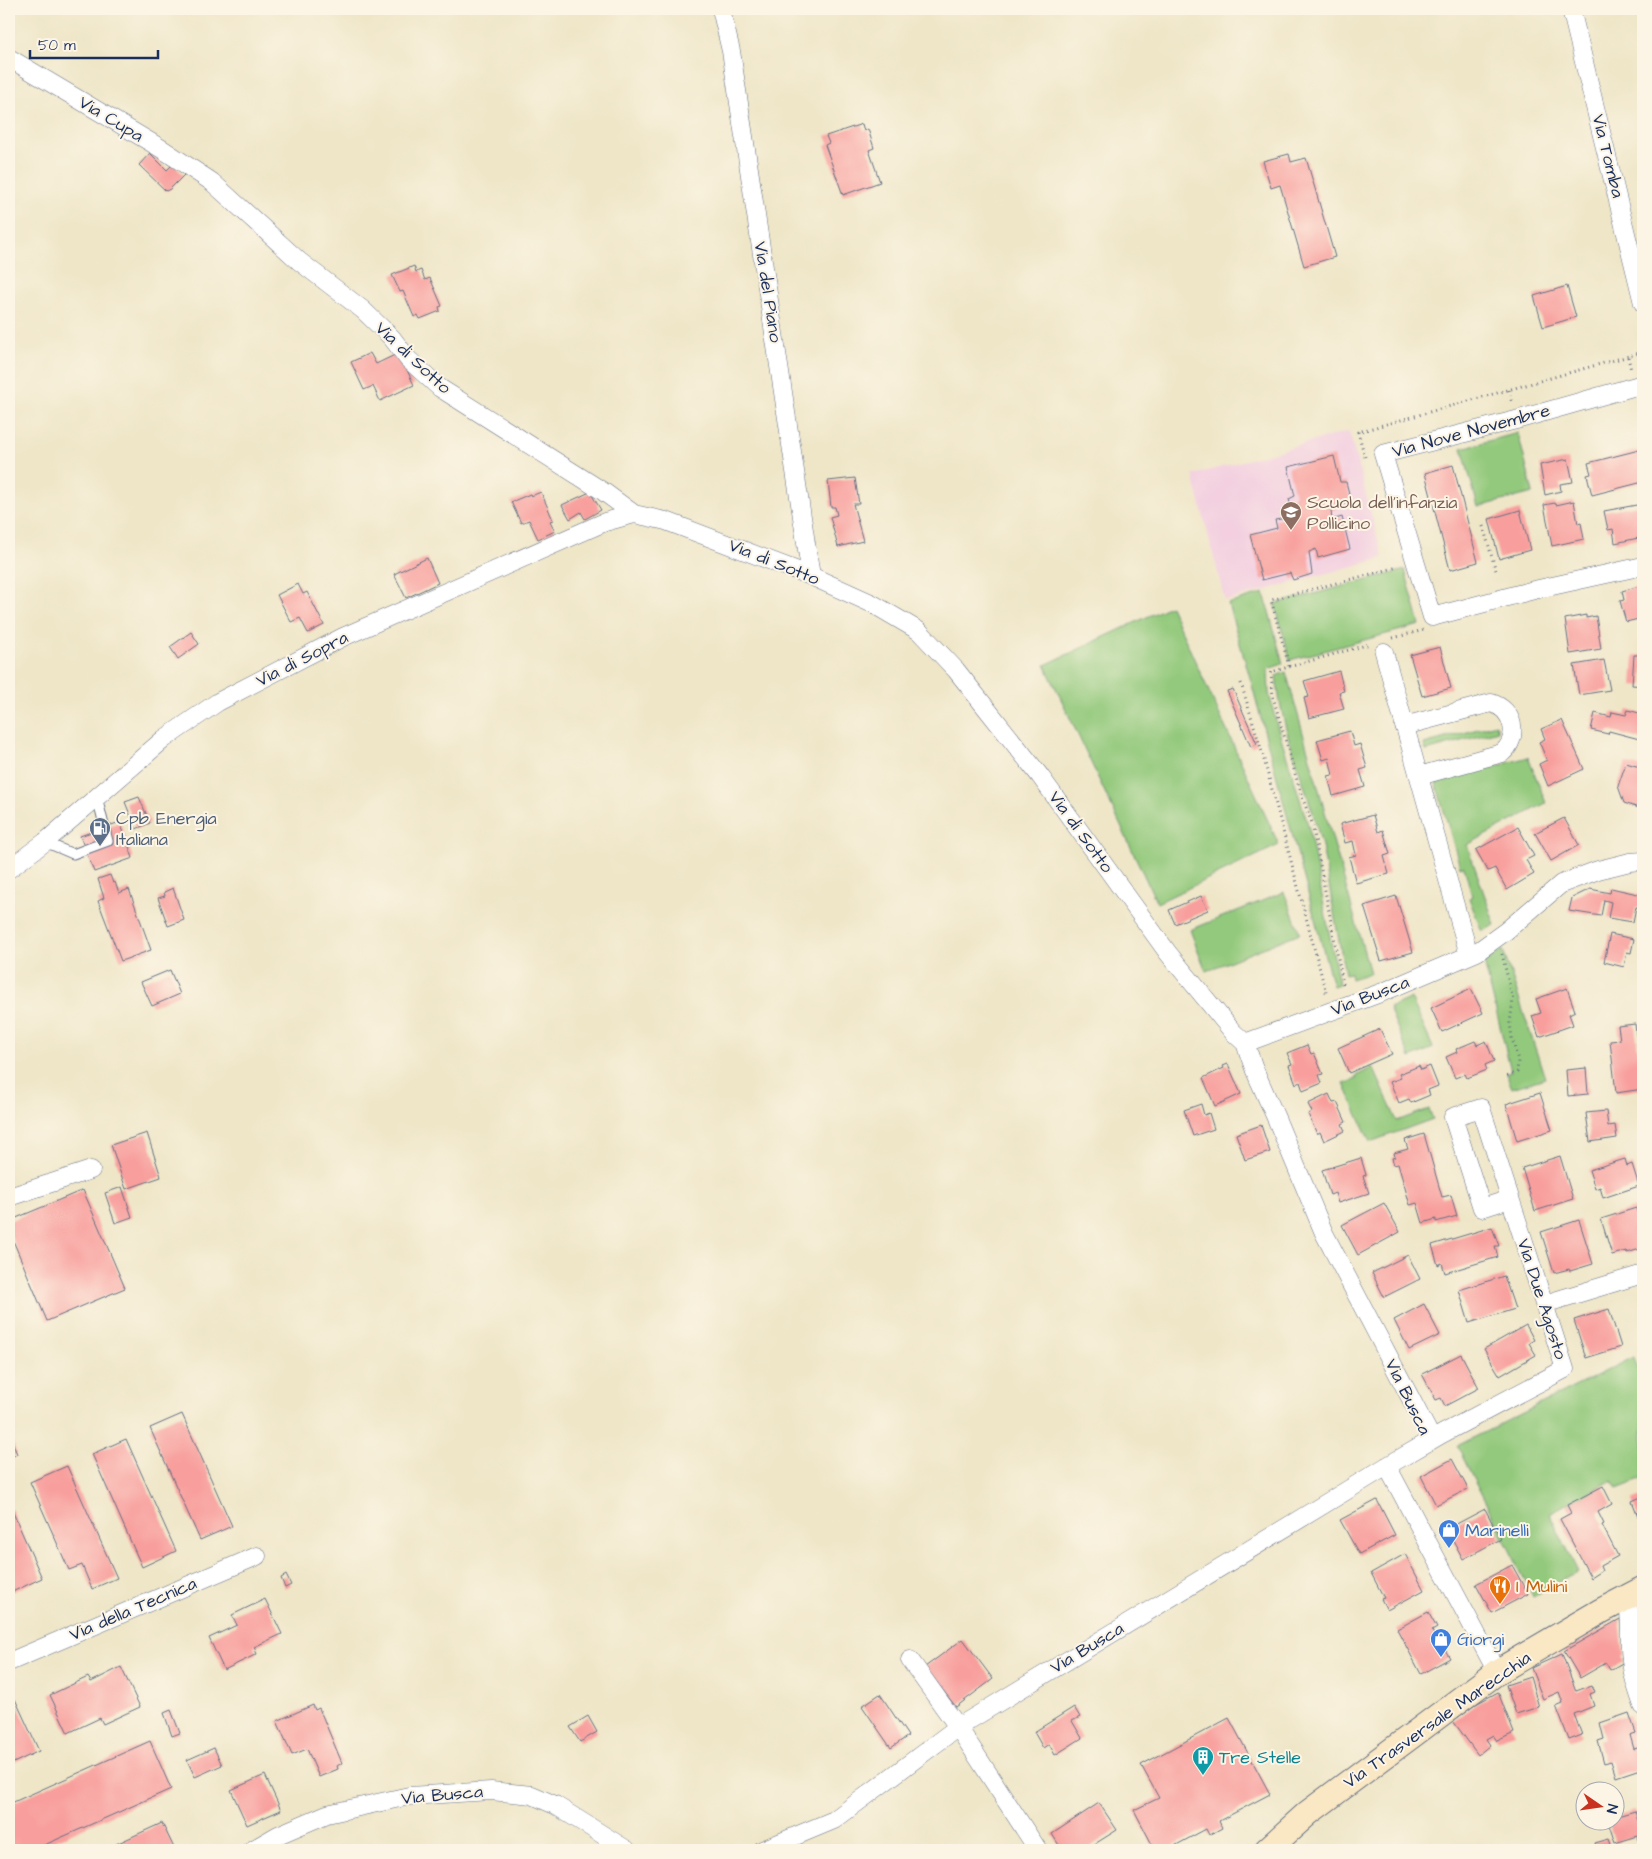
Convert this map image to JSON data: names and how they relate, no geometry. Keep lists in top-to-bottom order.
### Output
{
  "streets": {
    "main road": ["Via Trasversale Marecchia"],
    "street": [
      "Via Cupa",
      "Via Tomba",
      "Via del Piano",
      "Via di Sotto",
      "Via Nove Novembre",
      "Via di Sopra",
      "Via Busca",
      "Via Due Agosto",
      "Via della Tecnica"
    ]
  },
  "crossings": [
    ["Via Cupa", "Via di Sotto"],
    ["Via del Piano", "Via di Sotto"],
    ["Via di Sotto", "Via di Sopra"],
    ["Via di Sotto", "Via Busca"],
    ["Via Busca", "Via Due Agosto"]
  ],
  "places": {
    "school or university": ["Scuola dell'infanzia Pollicino"],
    "fuel station": ["Cpb Energia Italiana"],
    "shop": ["Marinelli", "Giorgi"],
    "restaurant": ["I Mulini"],
    "building": ["Tre Stelle"]
  },
  "scale_bar": "50 m",
  "north": "right"
}
